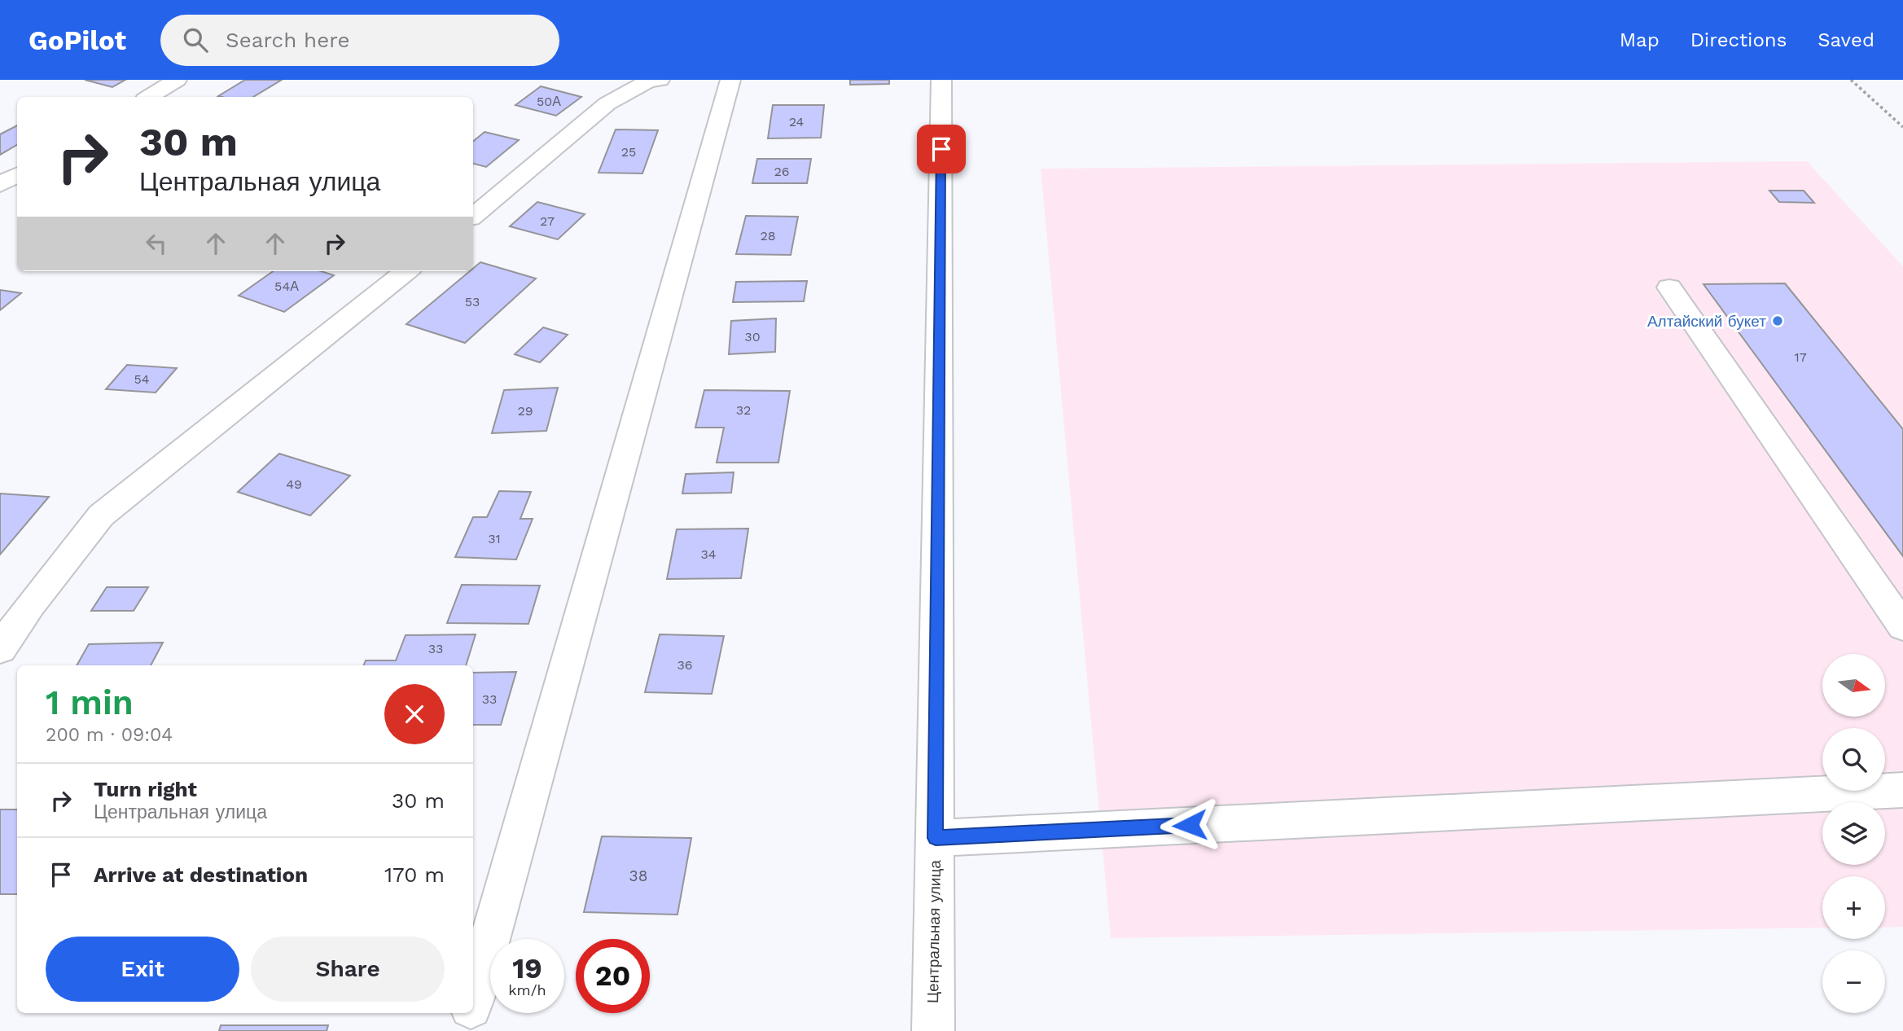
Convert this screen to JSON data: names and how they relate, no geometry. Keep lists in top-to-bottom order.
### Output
{
  "streets": {
    "street": ["Центральная улица"]
  },
  "places": ["Алтайский букет"],
  "house_numbers": [
    "50А",
    "24",
    "25",
    "26",
    "27",
    "28",
    "54А",
    "53",
    "30",
    "17",
    "54",
    "32",
    "29",
    "49",
    "31",
    "34",
    "33",
    "36",
    "33",
    "38"
  ],
  "north": "right",
  "page": {
    "header": "GoPilot",
    "search": "Search here",
    "nav": ["Map", "Directions", "Saved"],
    "turn": ["30 m", "Центральная улица"],
    "map_buttons": ["+", "−"],
    "heading": ["1 min", "200 m · 09:04"],
    "list": [
      {
        "name": "Turn right",
        "note": "Центральная улица",
        "value": "30 m"
      },
      {
        "name": "Arrive at destination",
        "value": "170 m"
      }
    ],
    "buttons": ["Exit", "Share"],
    "speed": "19 km/h",
    "limit": "20"
  }
}
